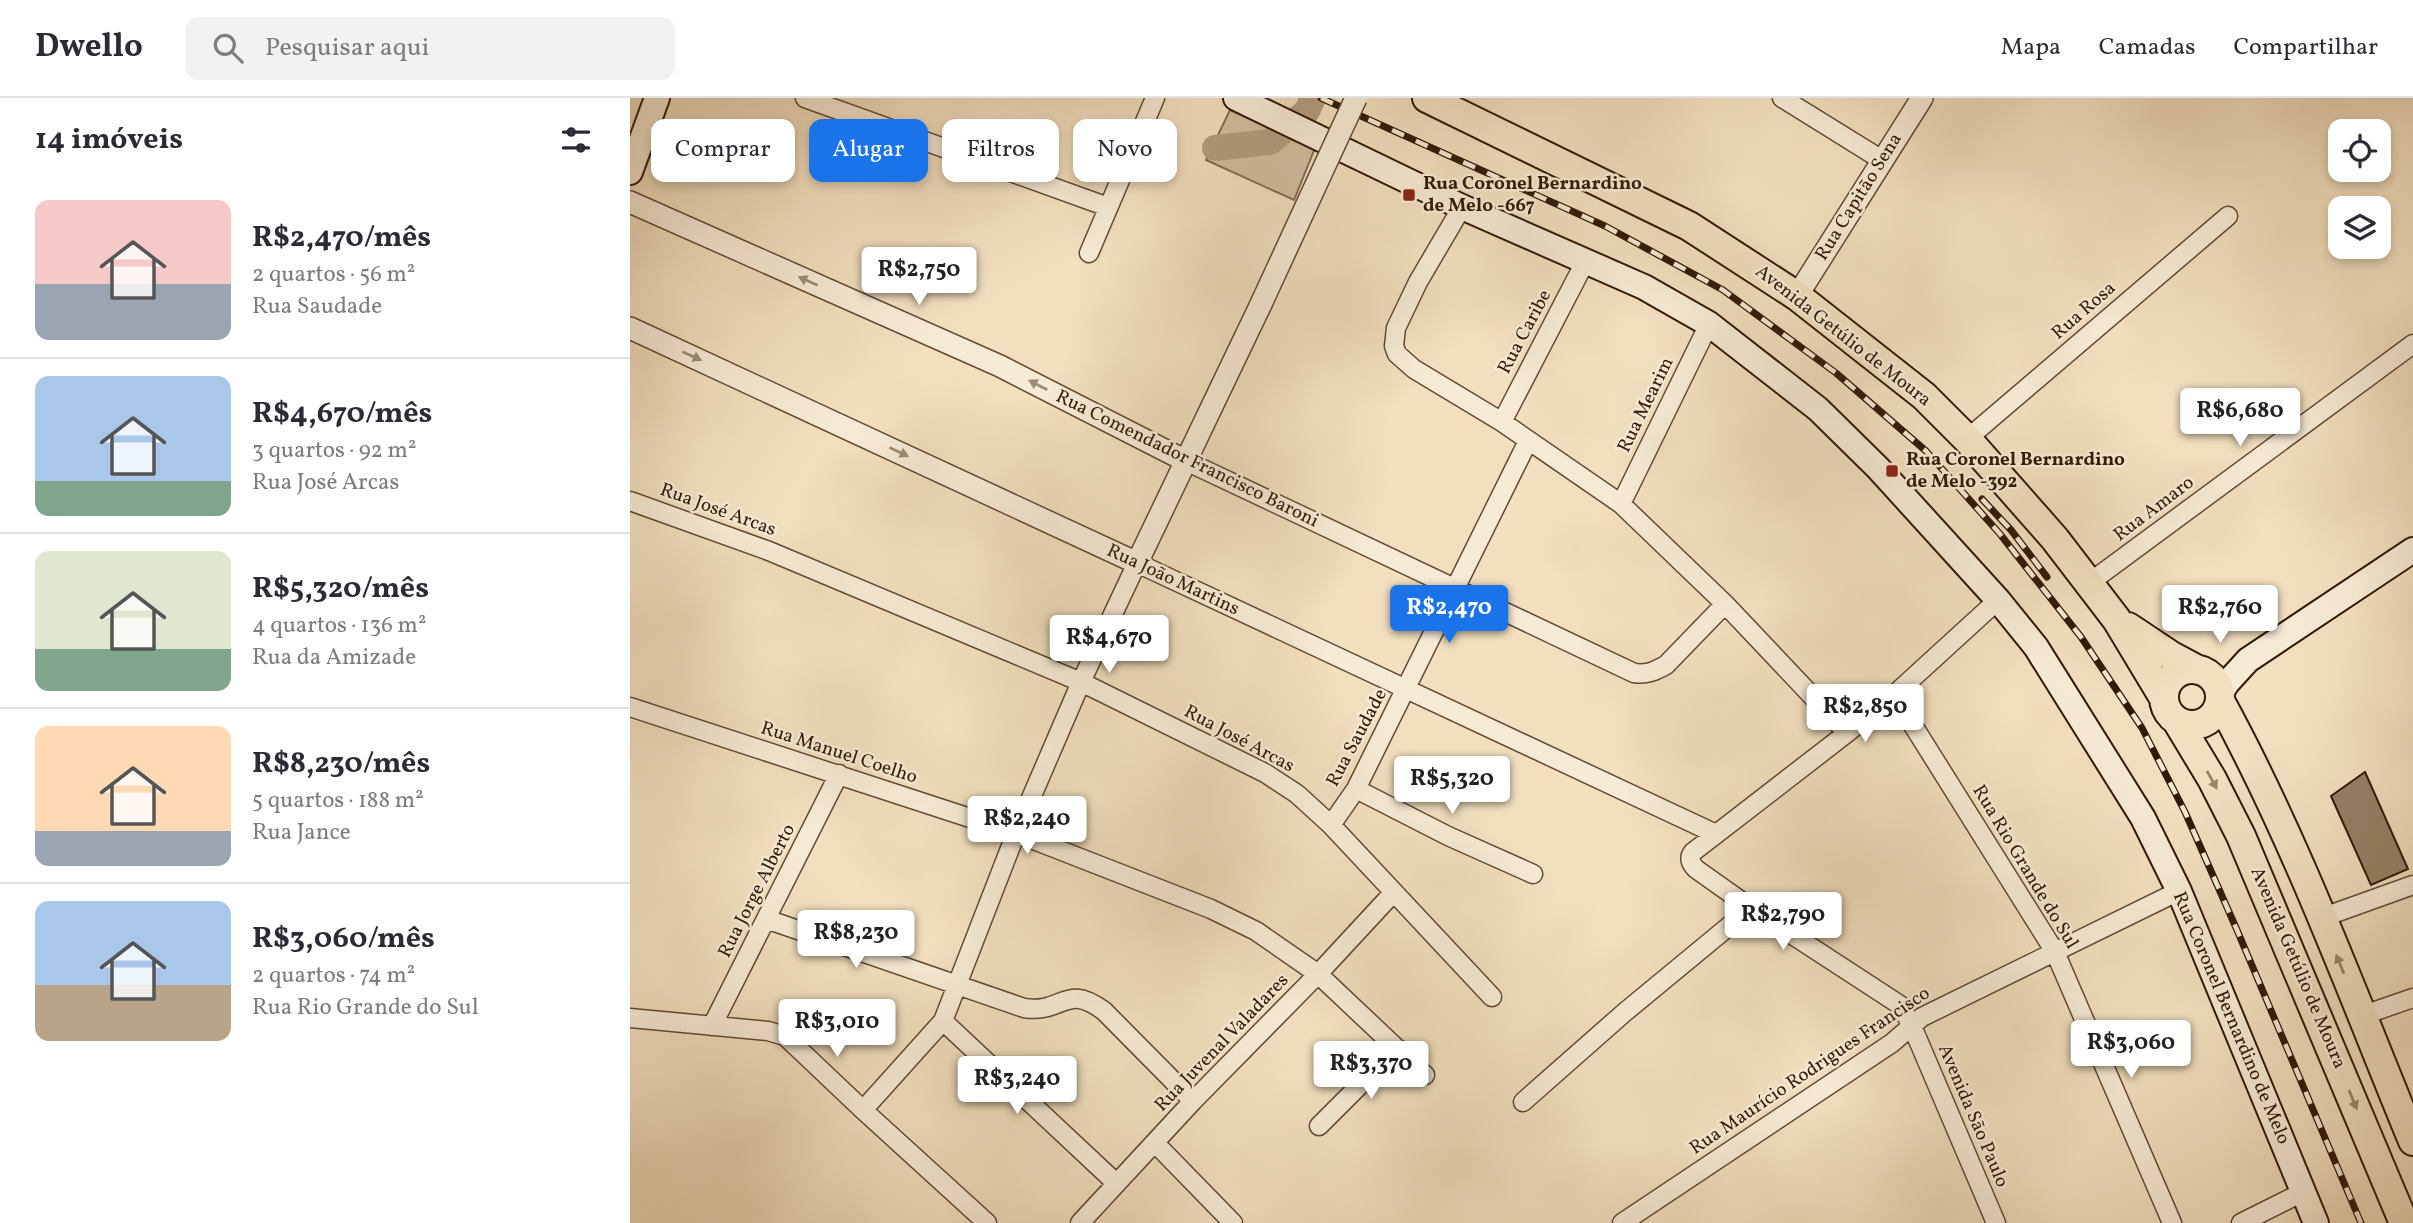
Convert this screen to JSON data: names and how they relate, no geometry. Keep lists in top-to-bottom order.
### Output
{
  "streets": {
    "main road": ["Avenida Getúlio de Moura", "Rua Coronel Bernardino de Melo"],
    "street": [
      "Rua Capitão Sena",
      "Rua Rosa",
      "Rua Caribe",
      "Rua Mearim",
      "Rua Comendador Francisco Baroni",
      "Rua Amaro",
      "Rua José Arcas",
      "Rua João Martins",
      "Rua Saudade",
      "Rua Manuel Coelho",
      "Rua Rio Grande do Sul",
      "Rua Jorge Alberto",
      "Rua Juvenal Valadares",
      "Rua Maurício Rodrigues Francisco",
      "Avenida São Paulo"
    ]
  },
  "crossings": [
    ["Rua Capitão Sena", "Avenida Getúlio de Moura"],
    ["Rua Rosa", "Avenida Getúlio de Moura"],
    ["Rua Caribe", "Rua Coronel Bernardino de Melo"],
    ["Avenida Getúlio de Moura", "Rua Amaro"],
    ["Rua Mearim", "Rua Coronel Bernardino de Melo"],
    ["Rua Comendador Francisco Baroni", "Rua Saudade"],
    ["Rua José Arcas", "Rua Saudade"],
    ["Rua José Arcas", "Rua Juvenal Valadares"],
    ["Rua João Martins", "Rua Saudade"],
    ["Rua João Martins", "Avenida São Paulo"],
    ["Rua Manuel Coelho", "Rua Jorge Alberto"],
    ["Rua Manuel Coelho", "Rua Juvenal Valadares"],
    ["Rua Rio Grande do Sul", "Rua Maurício Rodrigues Francisco"],
    ["Rua Coronel Bernardino de Melo", "Rua Maurício Rodrigues Francisco"],
    ["Rua Maurício Rodrigues Francisco", "Avenida São Paulo"]
  ],
  "one_way": ["Rua João Martins"],
  "places": {
    "transit": ["Rua Coronel Bernardino de Melo -667", "Rua Coronel Bernardino de Melo -392"]
  },
  "page": {
    "header": "Dwello",
    "search": "Pesquisar aqui",
    "nav": ["Mapa", "Camadas", "Compartilhar"],
    "heading": "14 imóveis",
    "chip": [
      "Comprar",
      "Alugar",
      "Filtros",
      "Novo"
    ],
    "list": [
      {
        "name": "R$2,470/mês",
        "note": "2 quartos · 56 m² · Rua Saudade"
      },
      {
        "name": "R$4,670/mês",
        "note": "3 quartos · 92 m² · Rua José Arcas"
      },
      {
        "name": "R$5,320/mês",
        "note": "4 quartos · 136 m² · Rua da Amizade"
      },
      {
        "name": "R$8,230/mês",
        "note": "5 quartos · 188 m² · Rua Jance"
      },
      {
        "name": "R$3,060/mês",
        "note": "2 quartos · 74 m² · Rua Rio Grande do Sul"
      }
    ],
    "price": [
      "R$2,750",
      "R$6,680",
      "R$2,470",
      "R$2,760",
      "R$4,670",
      "R$2,850",
      "R$5,320",
      "R$2,240",
      "R$2,790",
      "R$8,230",
      "R$3,010",
      "R$3,060",
      "R$3,370",
      "R$3,240"
    ]
  }
}
